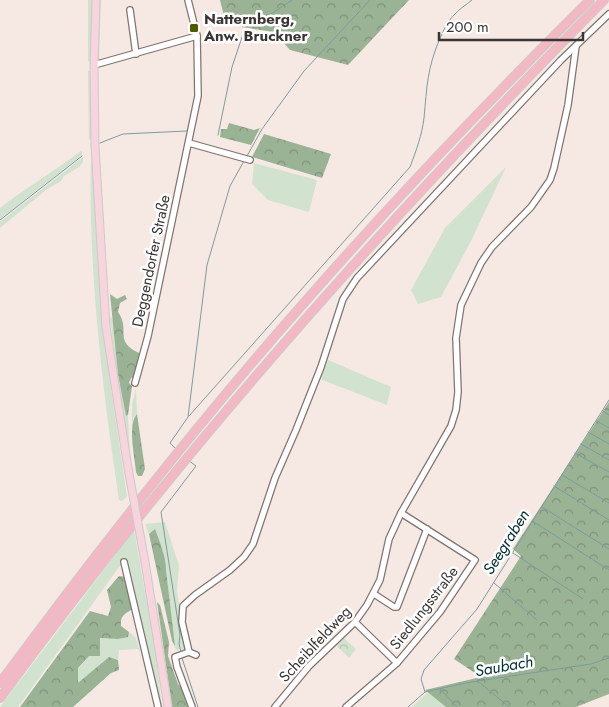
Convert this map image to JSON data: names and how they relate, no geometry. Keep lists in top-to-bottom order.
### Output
{
  "streets": {
    "street": ["Deggendorfer Straße", "Siedlungsstraße", "Scheiblfeldweg"]
  },
  "crossings": [
    ["Siedlungsstraße", "Scheiblfeldweg"]
  ],
  "water": ["Seegraben", "Saubach"],
  "places": {
    "transit": ["Natternberg, Anw. Bruckner"]
  },
  "scale_bar": "200 m"
}
